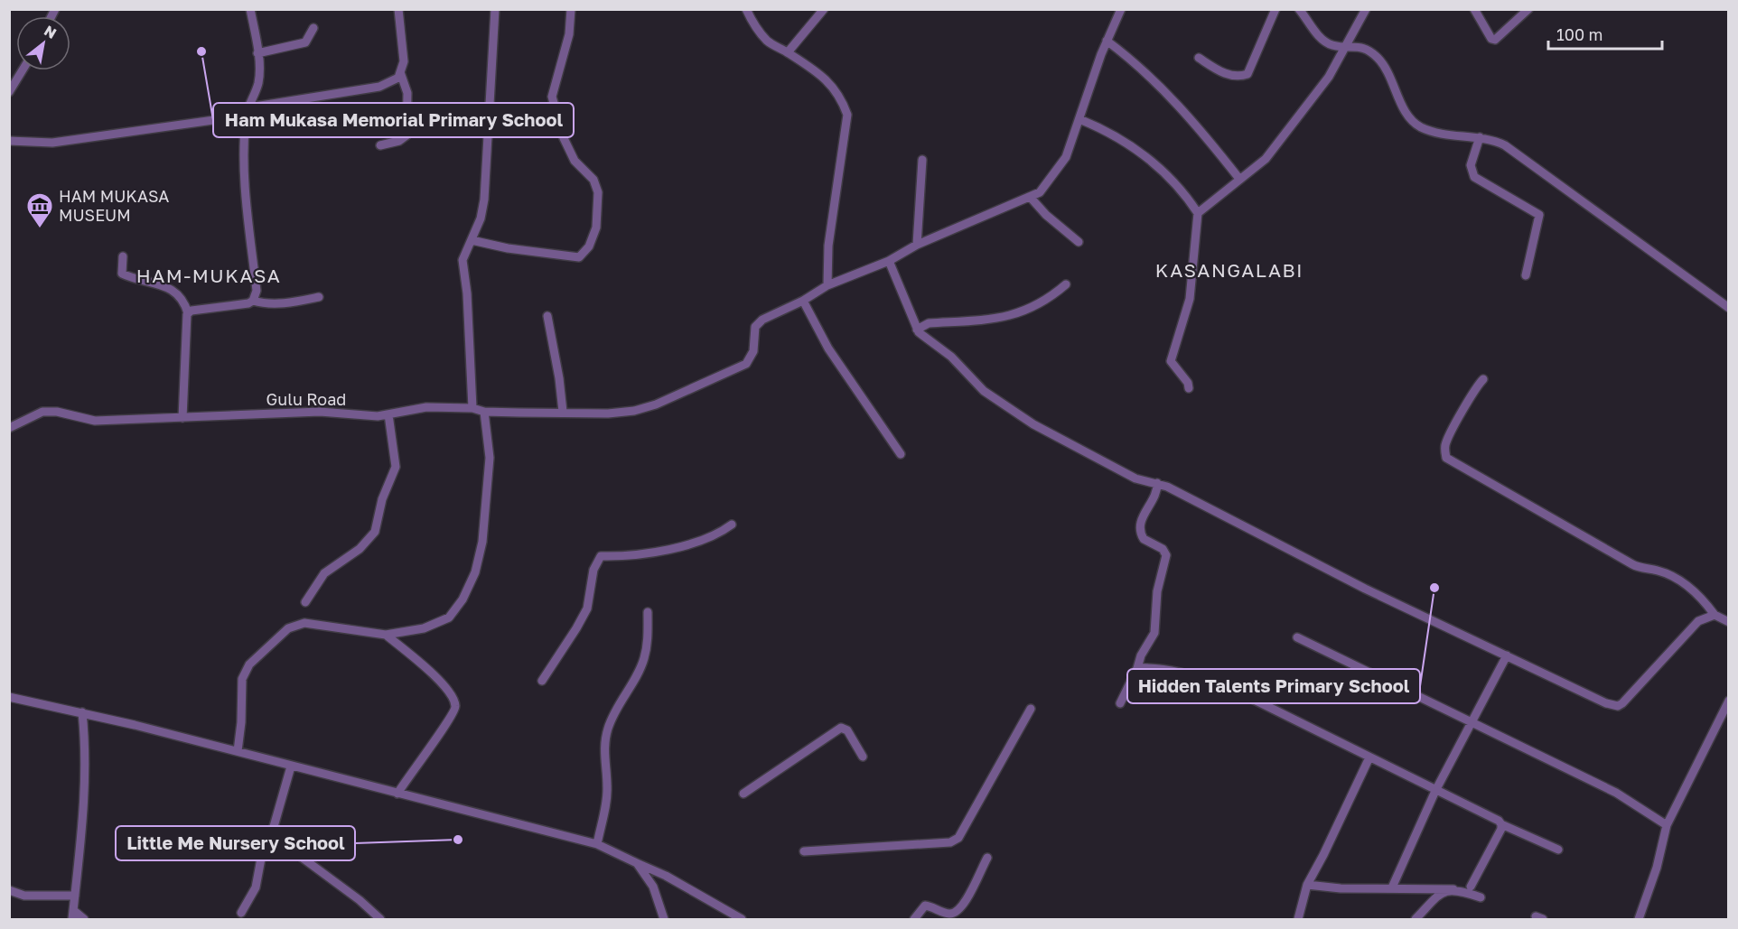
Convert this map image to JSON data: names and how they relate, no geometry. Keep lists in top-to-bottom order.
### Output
{
  "streets": {
    "street": ["Gulu Road"]
  },
  "districts": ["KASANGALABI", "HAM-MUKASA"],
  "places": {
    "other": ["Ham Mukasa Memorial Primary School", "Hidden Talents Primary School", "Little Me Nursery School"],
    "museum": ["HAM MUKASA MUSEUM"]
  },
  "scale_bar": "100 m",
  "north": "top right"
}
